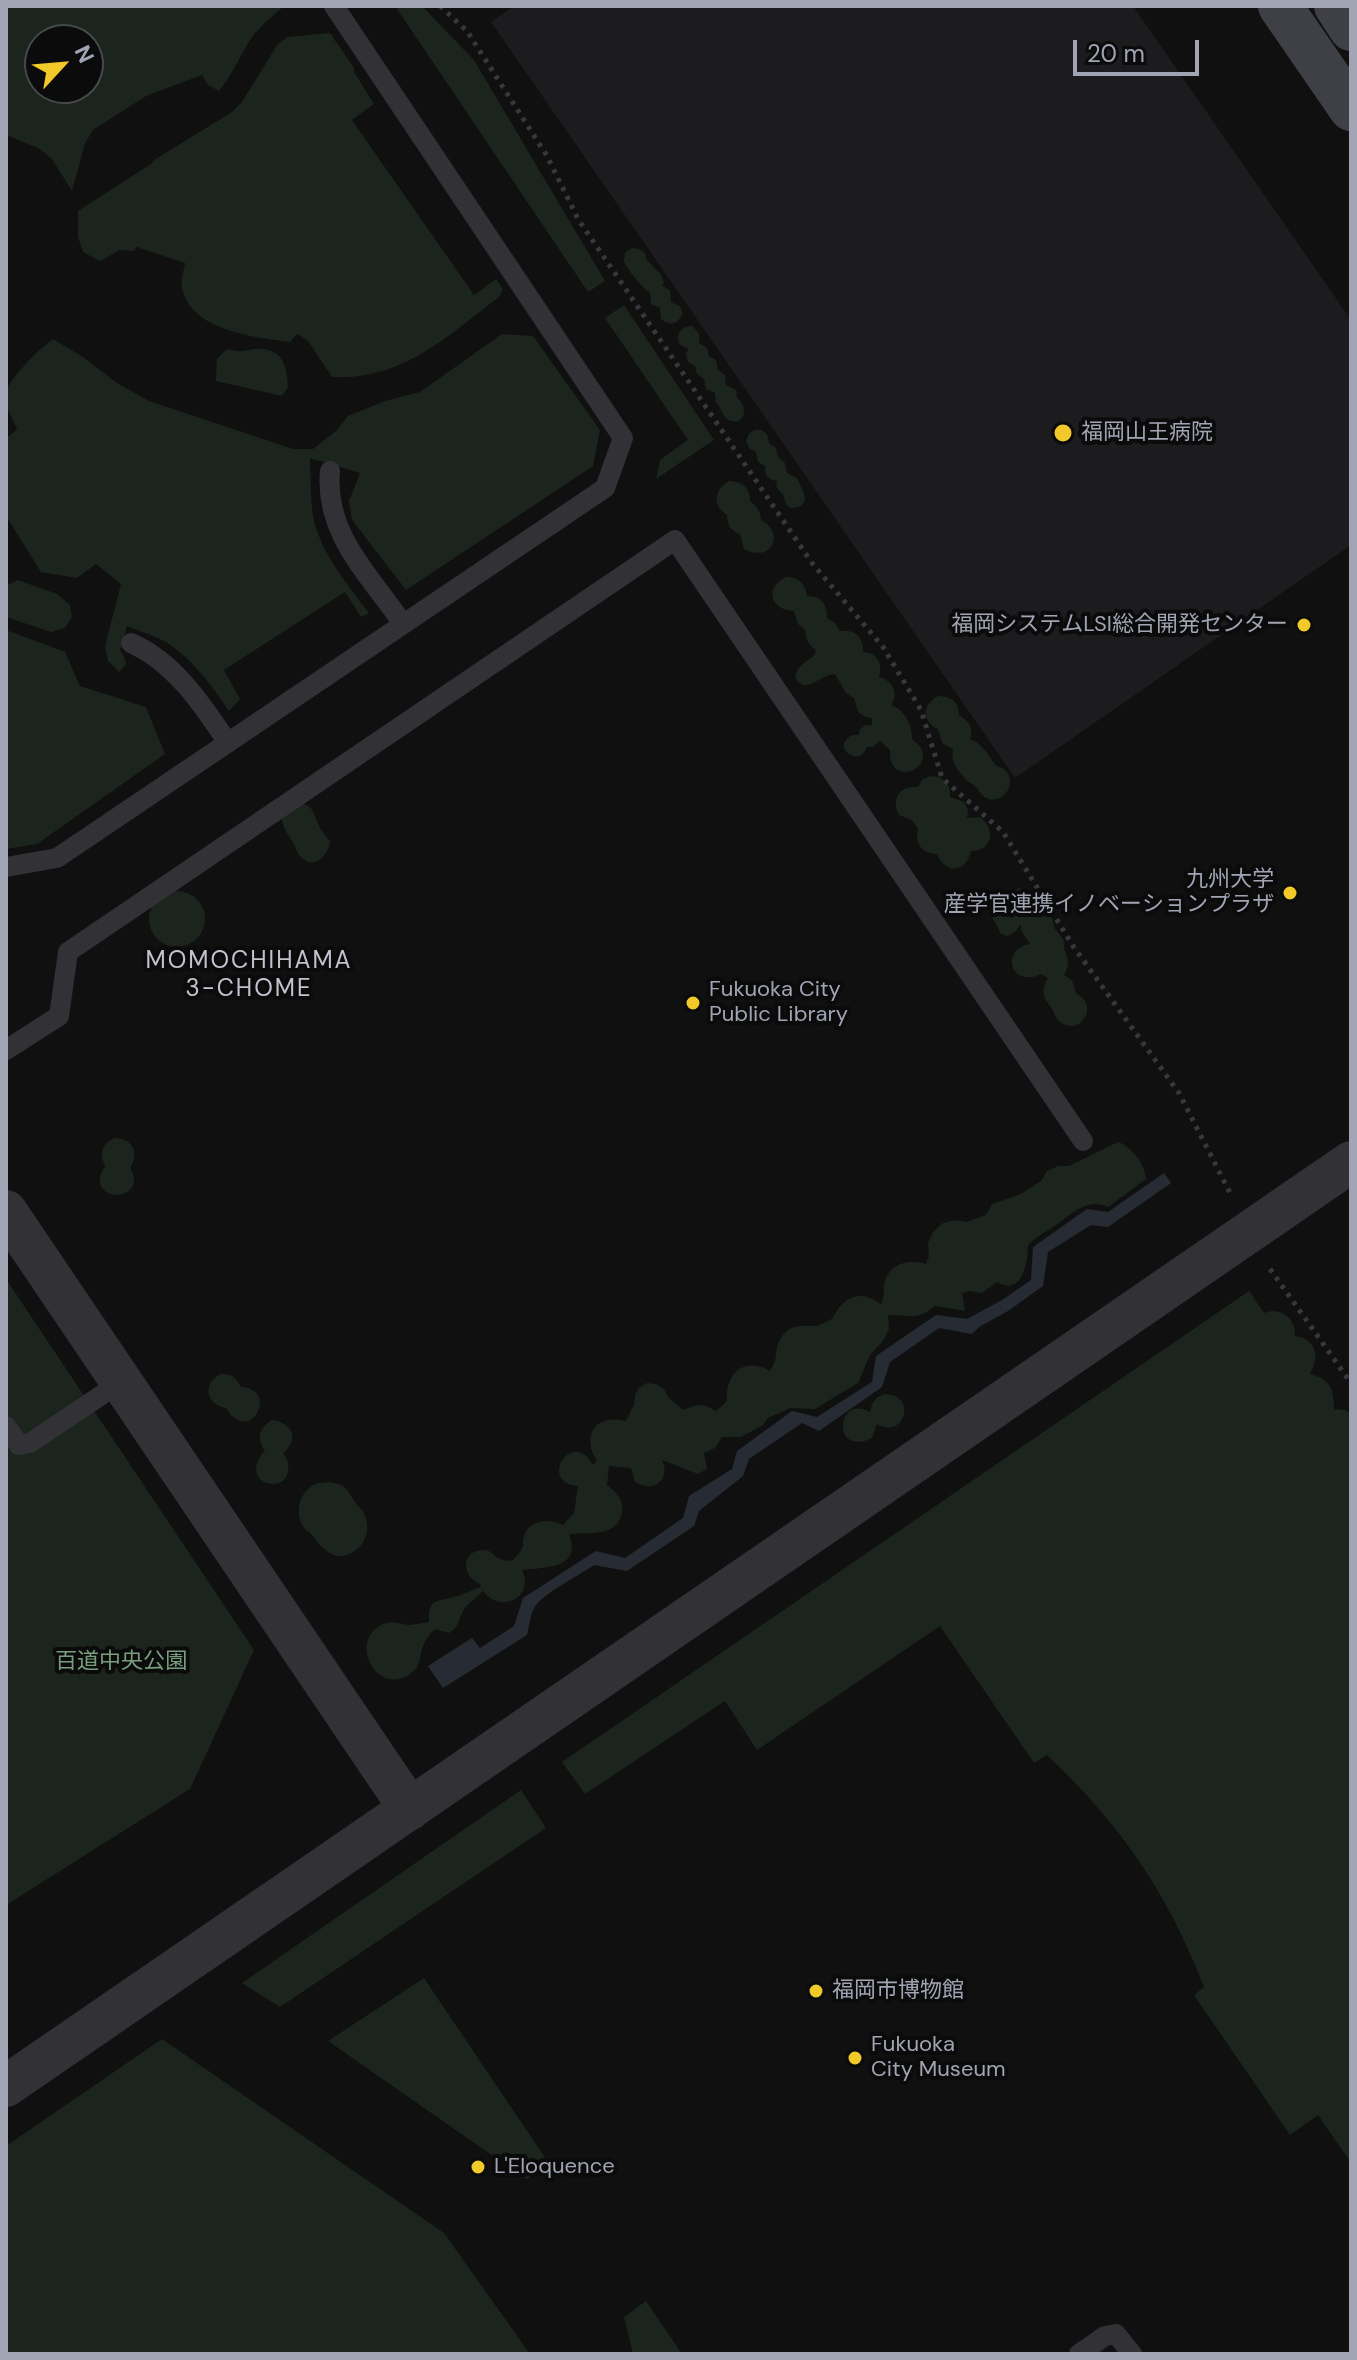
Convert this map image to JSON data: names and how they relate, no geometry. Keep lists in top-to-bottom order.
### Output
{
  "districts": ["MOMOCHIHAMA 3-CHOME"],
  "parks": ["百道中央公園"],
  "places": [
    "福岡山王病院",
    "福岡システムLSI総合開発センター",
    "九州大学 産学官連携イノベーションプラザ",
    "Fukuoka City Public Library",
    "福岡市博物館",
    "Fukuoka City Museum",
    "L'Eloquence"
  ],
  "scale_bar": "20 m",
  "north": "top right"
}
